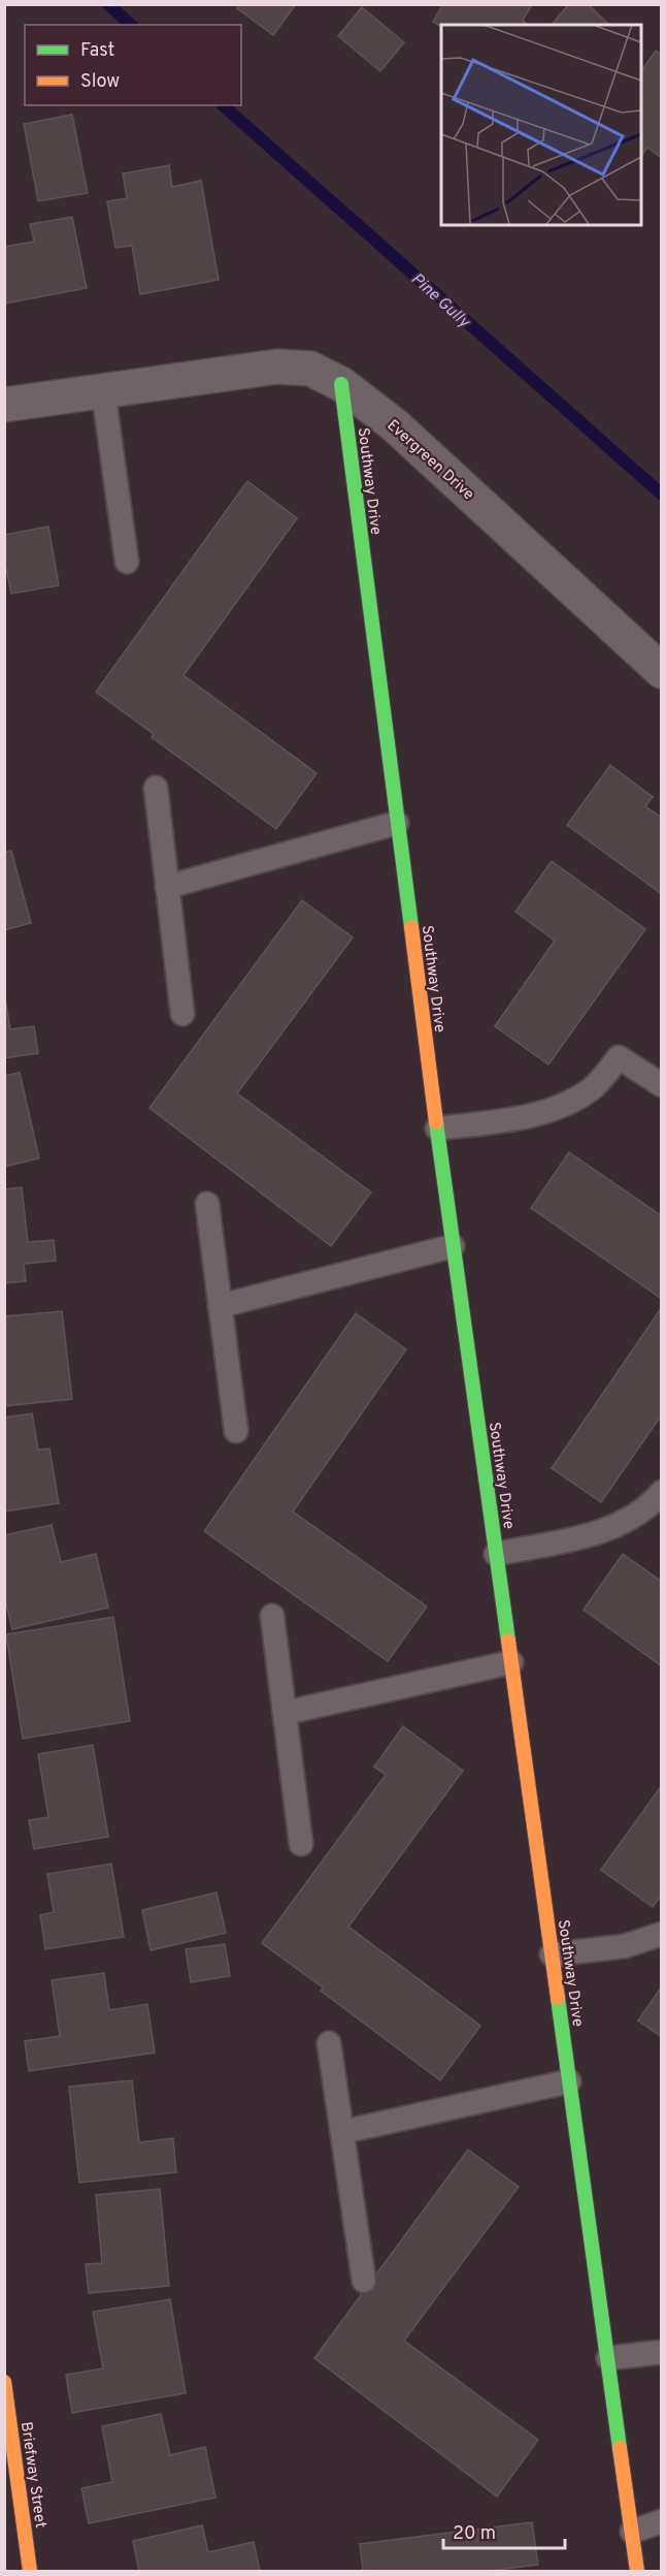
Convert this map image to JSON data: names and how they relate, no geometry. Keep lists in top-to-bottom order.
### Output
{
  "streets": {
    "street": ["Evergreen Drive", "Southway Drive", "Briefway Street"]
  },
  "crossings": [
    ["Evergreen Drive", "Southway Drive"]
  ],
  "water": ["Pine Gully"],
  "legend": ["Fast", "Slow"],
  "scale_bar": "20 m"
}
